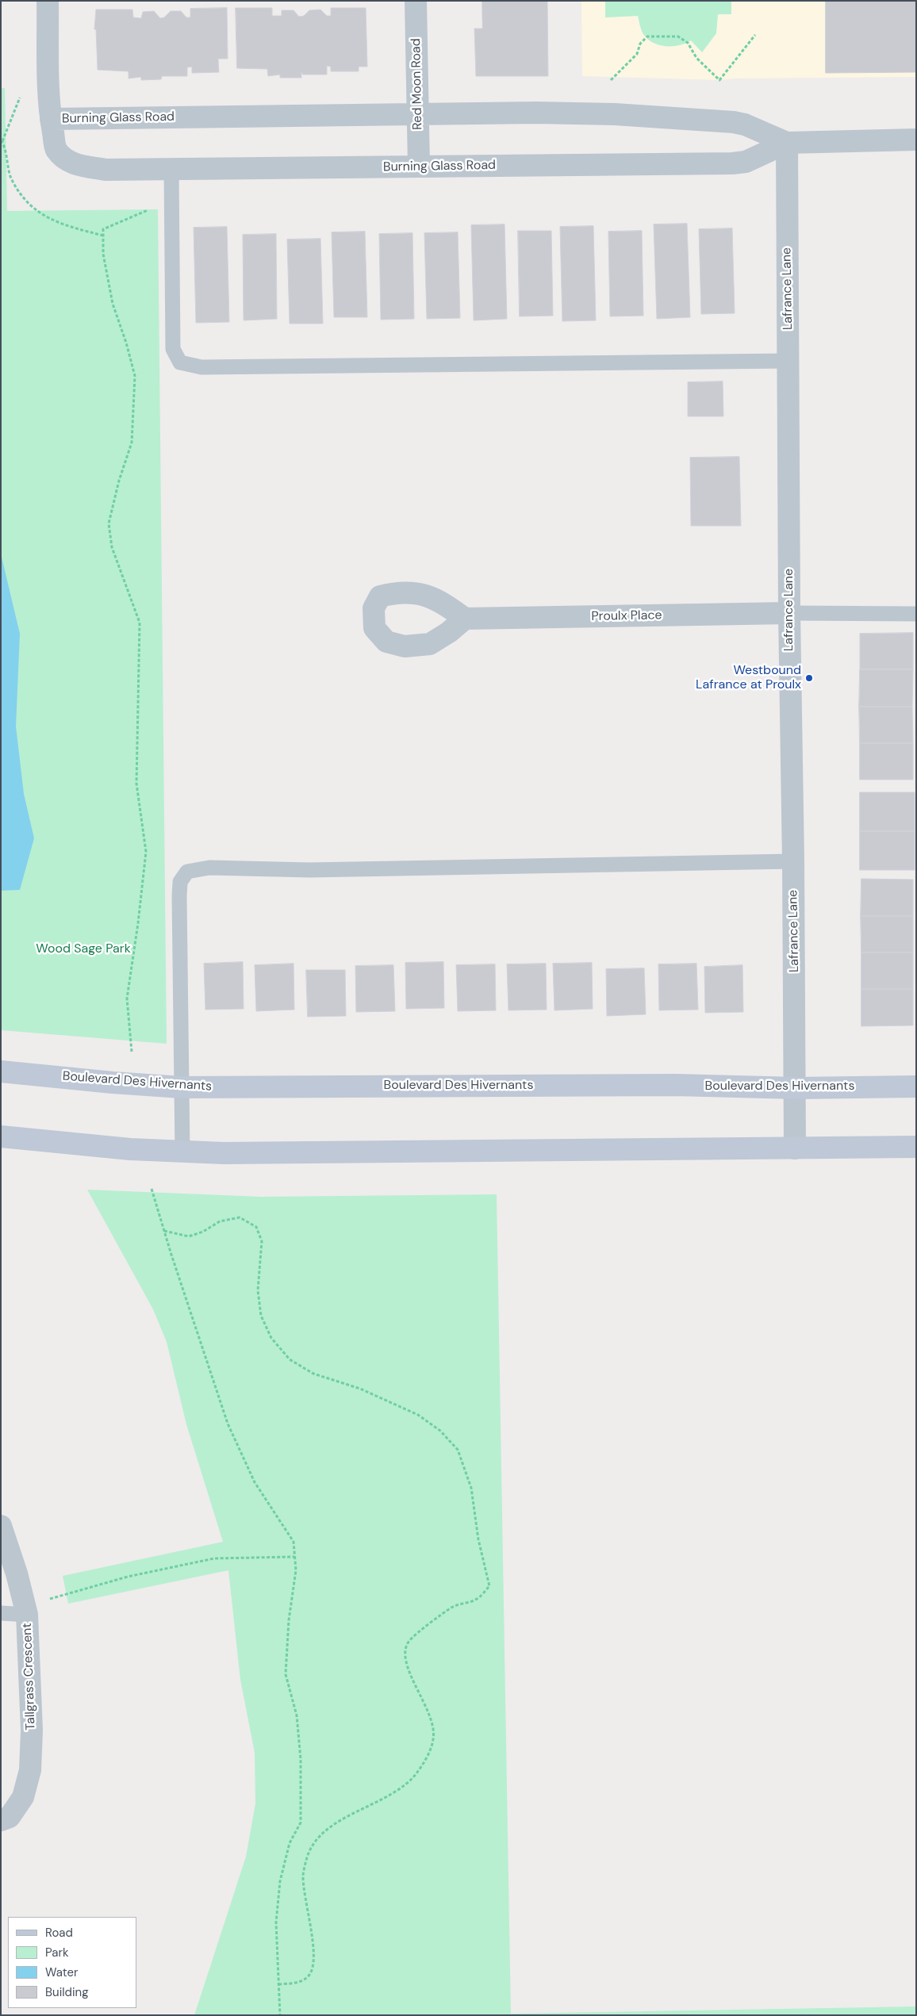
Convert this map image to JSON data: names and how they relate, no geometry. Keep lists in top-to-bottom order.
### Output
{
  "streets": {
    "street": [
      "Red Moon Road",
      "Burning Glass Road",
      "Lafrance Lane",
      "Proulx Place",
      "Boulevard Des Hivernants",
      "Tallgrass Crescent"
    ]
  },
  "crossings": [
    ["Red Moon Road", "Burning Glass Road"],
    ["Burning Glass Road", "Lafrance Lane"],
    ["Lafrance Lane", "Proulx Place"],
    ["Lafrance Lane", "Boulevard Des Hivernants"]
  ],
  "parks": ["Wood Sage Park"],
  "places": ["Westbound Lafrance at Proulx"],
  "legend": [
    "Road",
    "Park",
    "Water",
    "Building"
  ]
}
